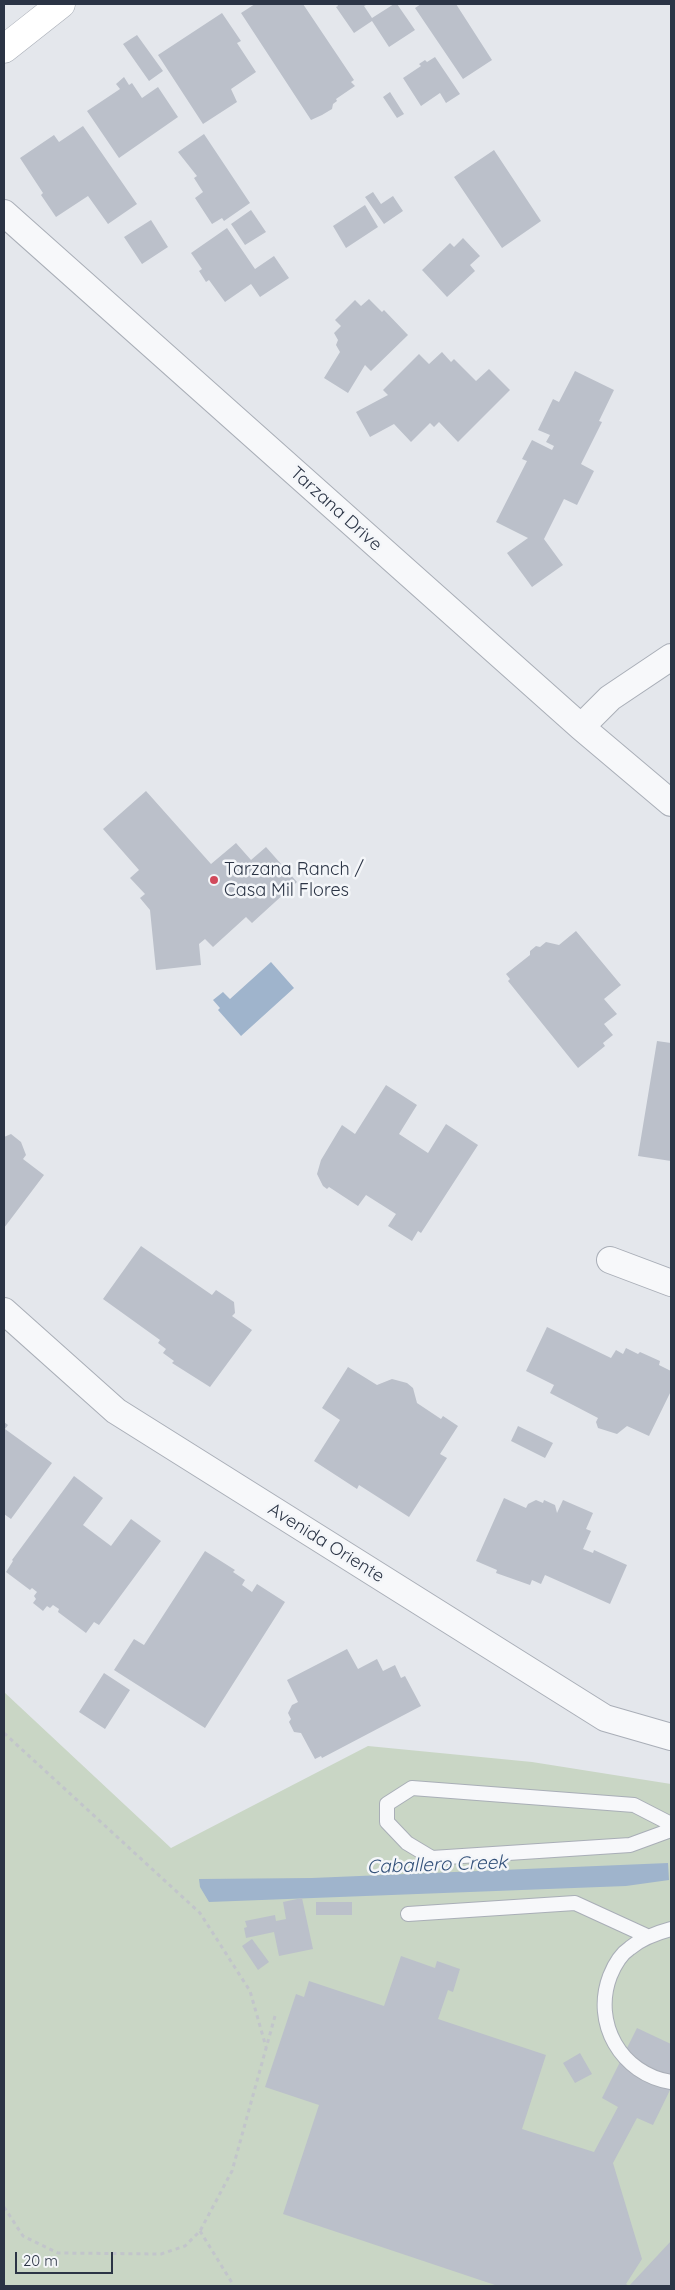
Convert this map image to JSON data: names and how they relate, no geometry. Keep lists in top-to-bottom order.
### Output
{
  "streets": {
    "street": ["Tarzana Drive", "Avenida Oriente"]
  },
  "water": ["Caballero Creek"],
  "places": ["Tarzana Ranch / Casa Mil Flores"],
  "scale_bar": "20 m"
}
